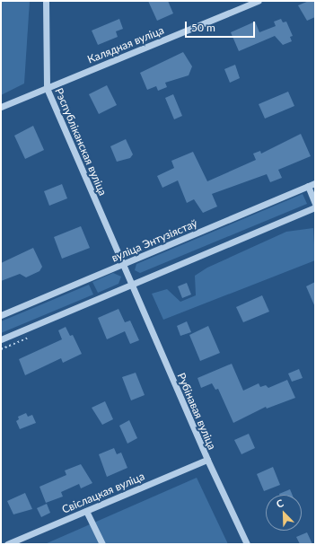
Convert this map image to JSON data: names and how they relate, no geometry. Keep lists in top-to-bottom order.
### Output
{
  "streets": {
    "street": [
      "Калядная вуліца",
      "Рэспубліканская вуліца",
      "вуліца Энтузіястаў",
      "Рубінавая вуліца",
      "Свіслацкая вуліца"
    ]
  },
  "crossings": [
    ["Калядная вуліца", "Рэспубліканская вуліца"],
    ["Рэспубліканская вуліца", "вуліца Энтузіястаў"],
    ["Рэспубліканская вуліца", "Рубінавая вуліца"],
    ["Рубінавая вуліца", "Свіслацкая вуліца"]
  ],
  "scale_bar": "50 m",
  "north": "top left"
}
